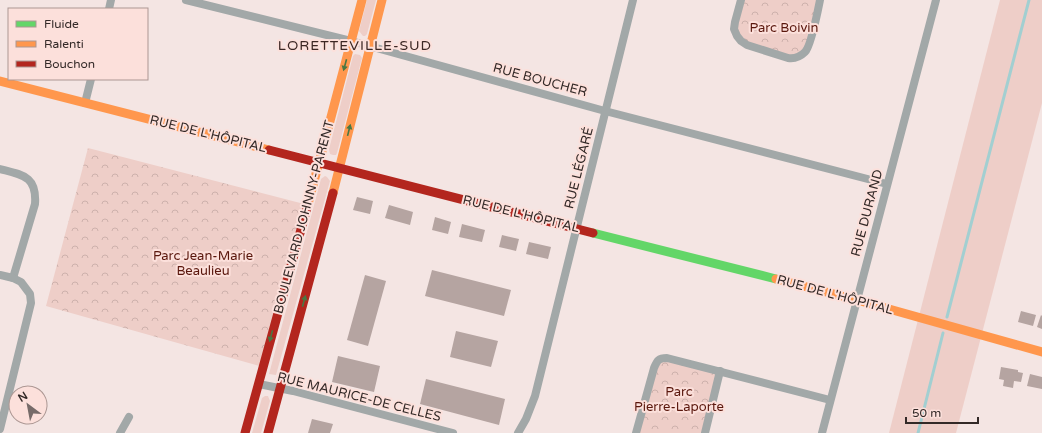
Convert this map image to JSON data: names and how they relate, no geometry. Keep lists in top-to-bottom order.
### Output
{
  "streets": {
    "street": [
      "RUE BOUCHER",
      "RUE DE L'HÔPITAL",
      "RUE LÉGARÉ",
      "RUE DURAND",
      "BOULEVARD JOHNNY-PARENT",
      "RUE MAURICE-DE CELLES"
    ]
  },
  "crossings": [
    ["RUE BOUCHER", "RUE LÉGARÉ"],
    ["RUE BOUCHER", "RUE DURAND"],
    ["RUE BOUCHER", "BOULEVARD JOHNNY-PARENT"],
    ["RUE DE L'HÔPITAL", "RUE LÉGARÉ"],
    ["RUE DE L'HÔPITAL", "RUE DURAND"],
    ["RUE DE L'HÔPITAL", "BOULEVARD JOHNNY-PARENT"],
    ["BOULEVARD JOHNNY-PARENT", "RUE MAURICE-DE CELLES"]
  ],
  "districts": ["LORETTEVILLE-SUD"],
  "parks": ["Parc Boivin", "Parc Jean-Marie Beaulieu", "Parc Pierre-Laporte"],
  "legend": ["Fluide", "Ralenti", "Bouchon"],
  "scale_bar": "50 m",
  "north": "top left"
}
